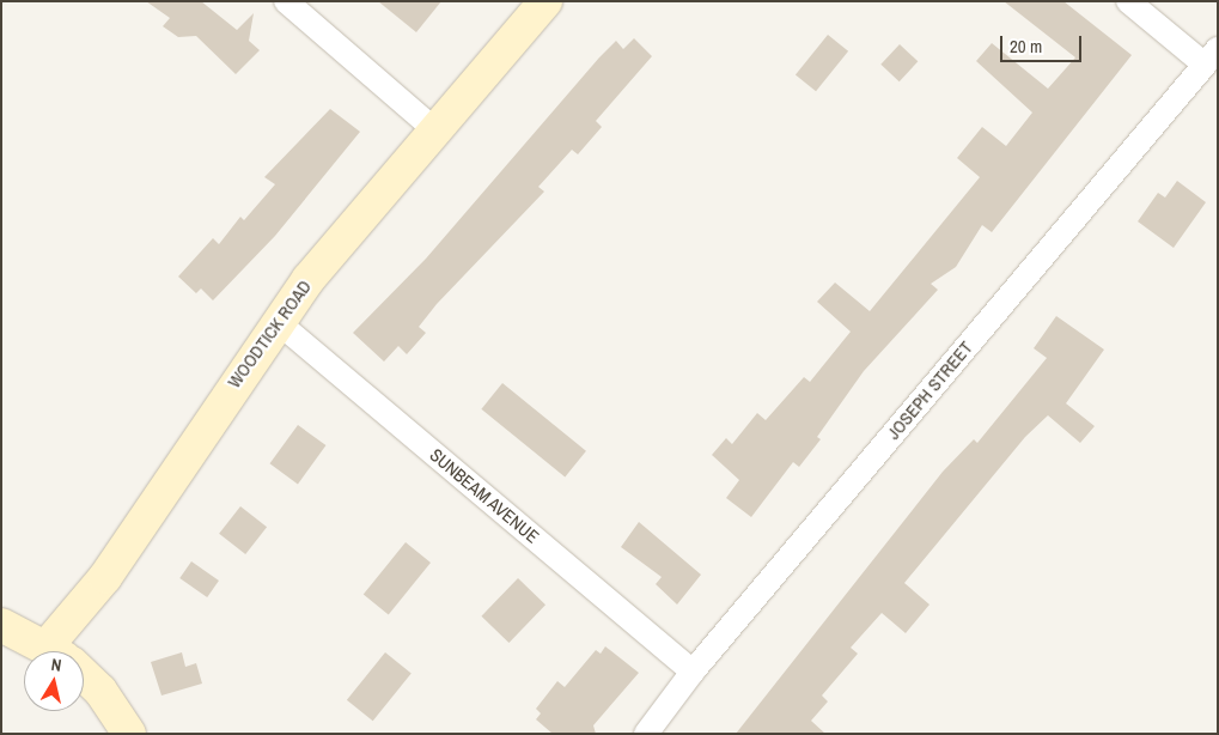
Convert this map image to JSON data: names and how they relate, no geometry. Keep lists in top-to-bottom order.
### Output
{
  "streets": {
    "main road": ["WOODTICK ROAD"],
    "street": ["JOSEPH STREET", "SUNBEAM AVENUE"]
  },
  "crossings": [
    ["WOODTICK ROAD", "SUNBEAM AVENUE"],
    ["JOSEPH STREET", "SUNBEAM AVENUE"]
  ],
  "scale_bar": "20 m",
  "north": "top"
}
